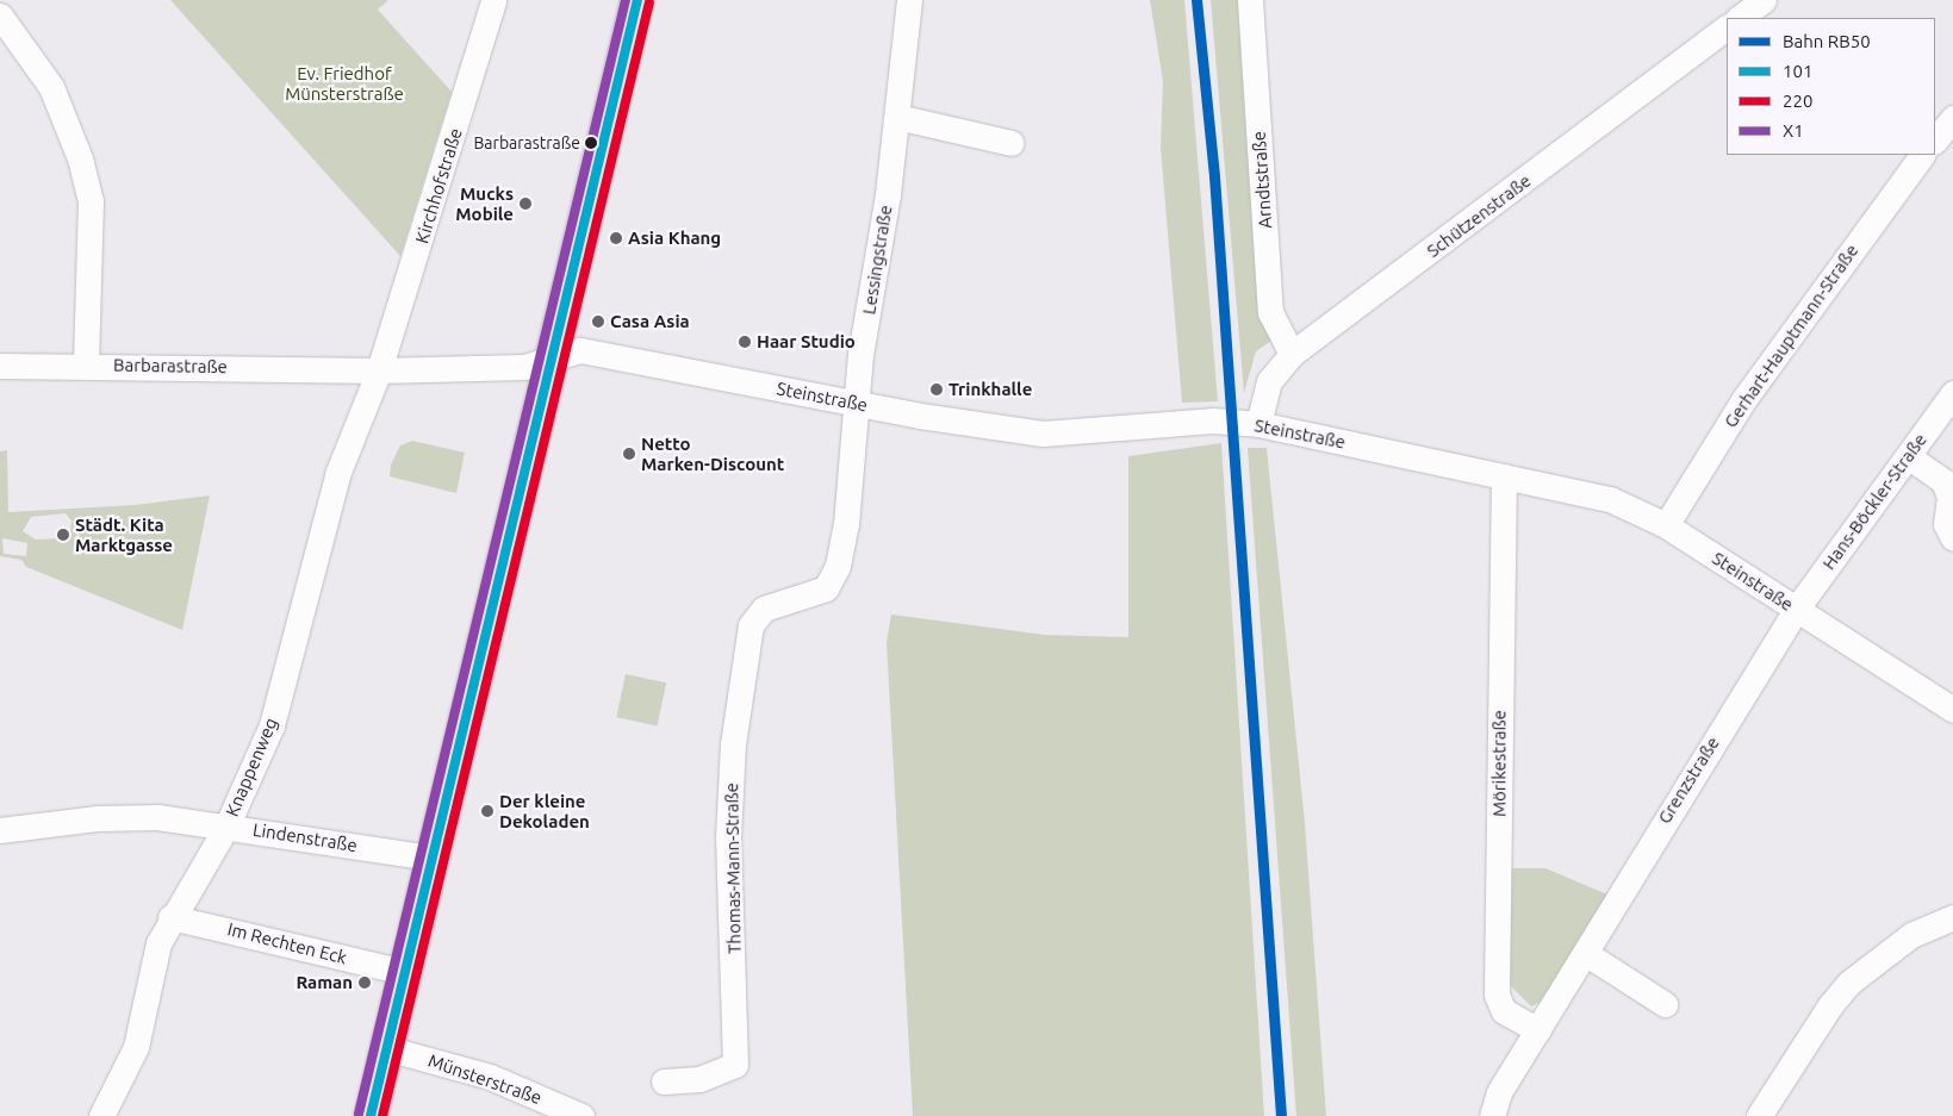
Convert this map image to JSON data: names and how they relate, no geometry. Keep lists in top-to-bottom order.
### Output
{
  "streets": {
    "street": [
      "Arndtstraße",
      "Kirchhofstraße",
      "Schützenstraße",
      "Lessingstraße",
      "Gerhart-Hauptmann-Straße",
      "Barbarastraße",
      "Steinstraße",
      "Hans-Böckler-Straße",
      "Mörikestraße",
      "Knappenweg",
      "Grenzstraße",
      "Lindenstraße",
      "Thomas-Mann-Straße",
      "Im Rechten Eck",
      "Münsterstraße"
    ]
  },
  "crossings": [
    ["Arndtstraße", "Schützenstraße"],
    ["Kirchhofstraße", "Barbarastraße"],
    ["Kirchhofstraße", "Knappenweg"],
    ["Schützenstraße", "Steinstraße"],
    ["Lessingstraße", "Steinstraße"],
    ["Lessingstraße", "Thomas-Mann-Straße"],
    ["Gerhart-Hauptmann-Straße", "Steinstraße"],
    ["Barbarastraße", "Steinstraße"],
    ["Barbarastraße", "Knappenweg"],
    ["Steinstraße", "Hans-Böckler-Straße"],
    ["Steinstraße", "Mörikestraße"],
    ["Steinstraße", "Grenzstraße"],
    ["Steinstraße", "Thomas-Mann-Straße"],
    ["Hans-Böckler-Straße", "Grenzstraße"],
    ["Mörikestraße", "Grenzstraße"],
    ["Knappenweg", "Lindenstraße"],
    ["Knappenweg", "Im Rechten Eck"]
  ],
  "parks": ["Ev. Friedhof Münsterstraße"],
  "places": [
    "Barbarastraße",
    "Mucks Mobile",
    "Asia Khang",
    "Casa Asia",
    "Haar Studio",
    "Trinkhalle",
    "Netto Marken-Discount",
    "Städt. Kita Marktgasse",
    "Der kleine Dekoladen",
    "Raman"
  ],
  "lines": [
    "rail line RB50",
    "transit line 101",
    "transit line X1",
    "transit line 220"
  ],
  "legend": [
    "Bahn RB50",
    "101",
    "220",
    "X1"
  ]
}
